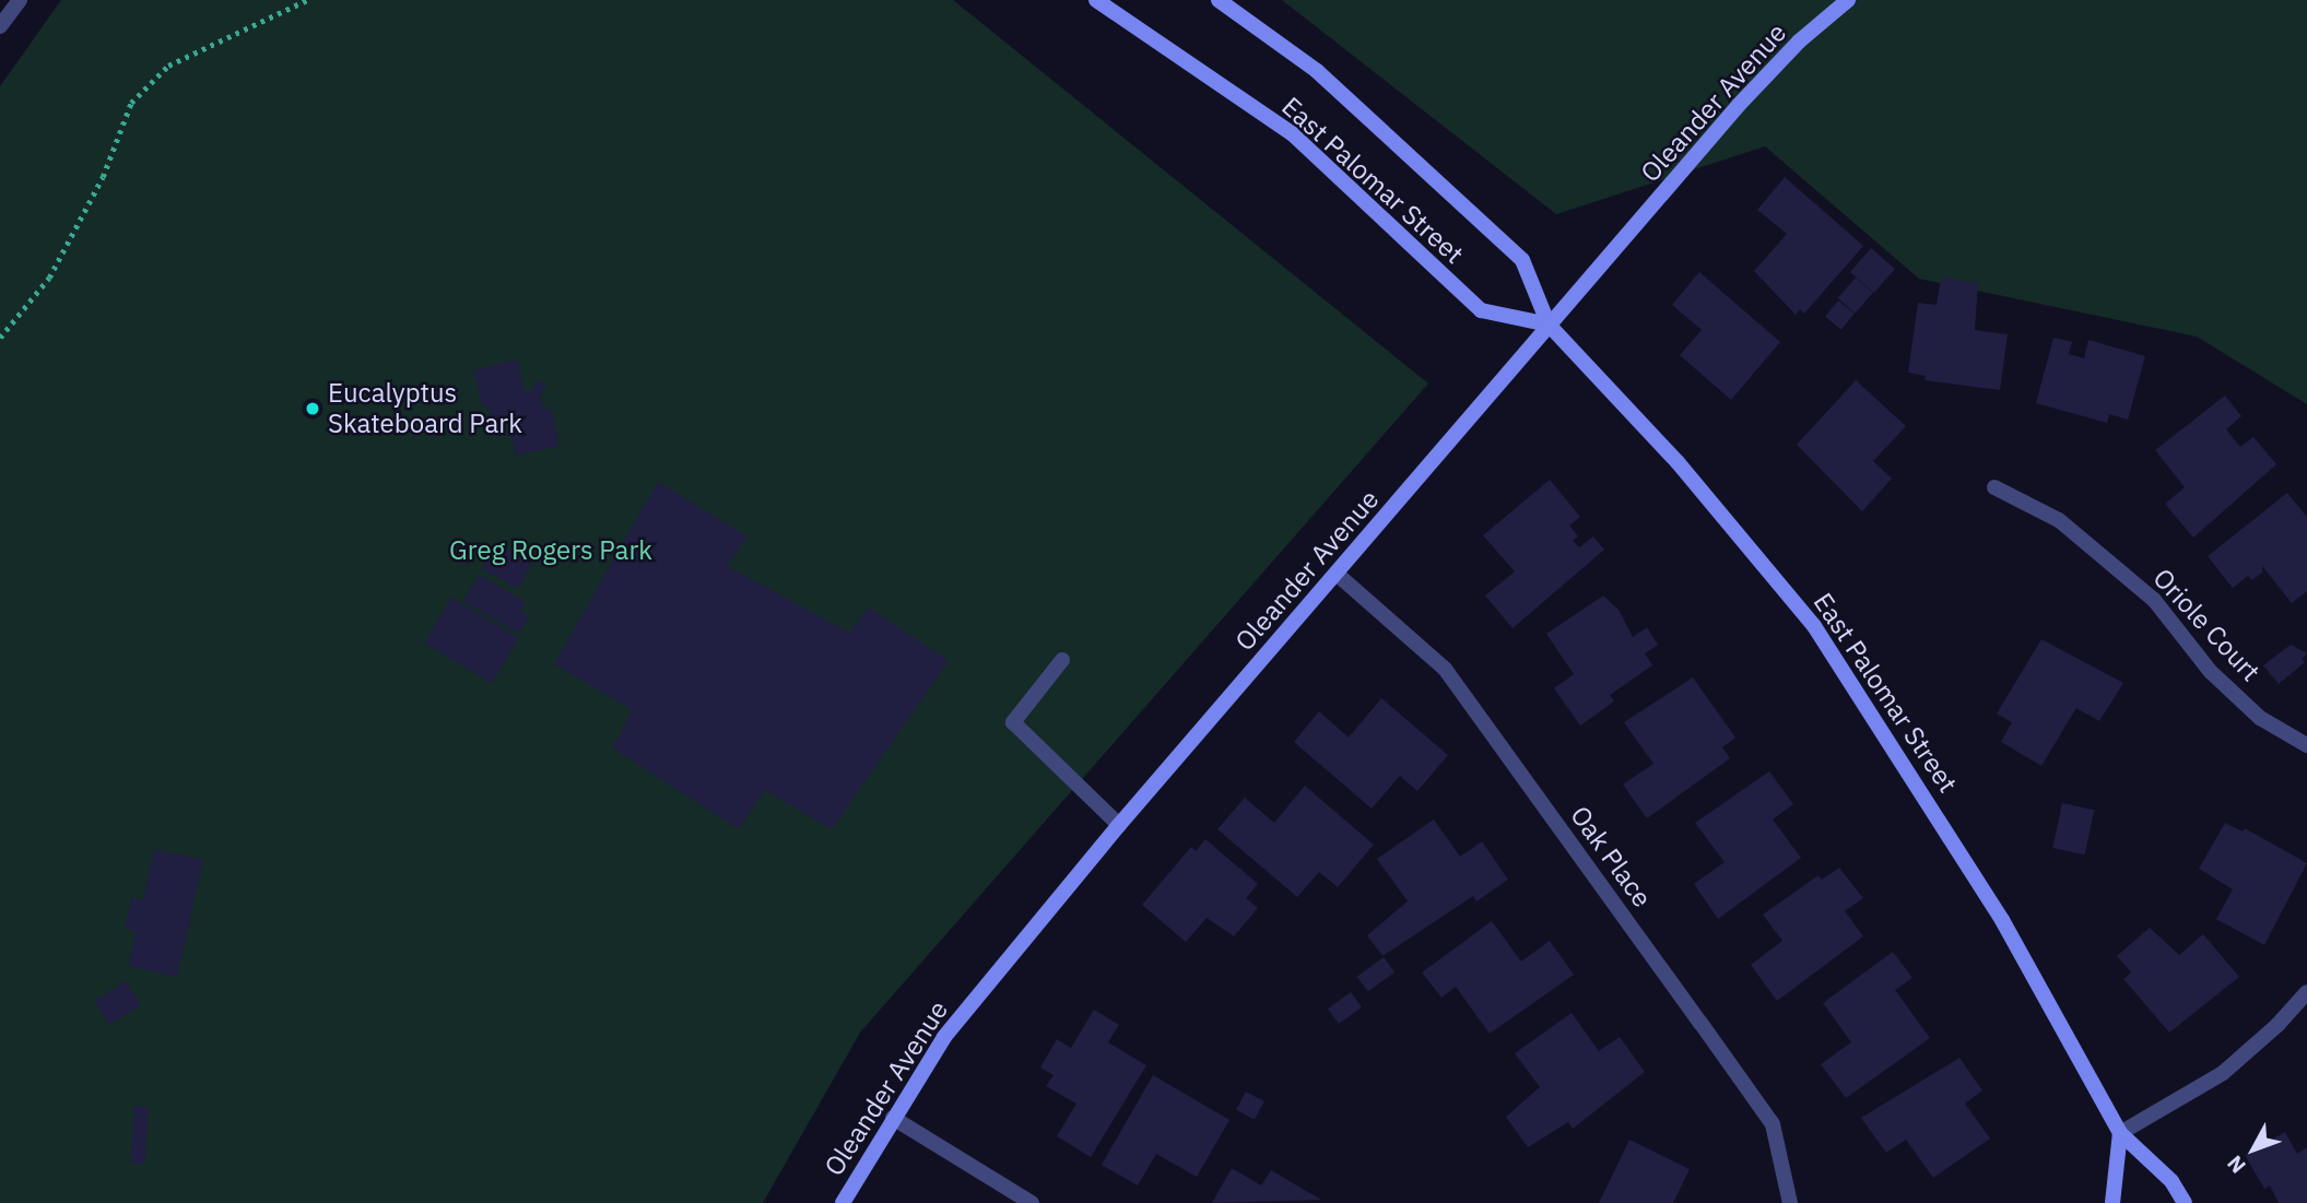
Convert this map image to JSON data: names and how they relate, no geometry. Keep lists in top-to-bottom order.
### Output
{
  "streets": {
    "main road": ["Oleander Avenue", "East Palomar Street"],
    "street": ["Oriole Court", "Oak Place"]
  },
  "crossings": [
    ["Oleander Avenue", "East Palomar Street"],
    ["Oleander Avenue", "Oak Place"]
  ],
  "parks": ["Greg Rogers Park"],
  "places": ["Eucalyptus Skateboard Park"],
  "north": "bottom left"
}
